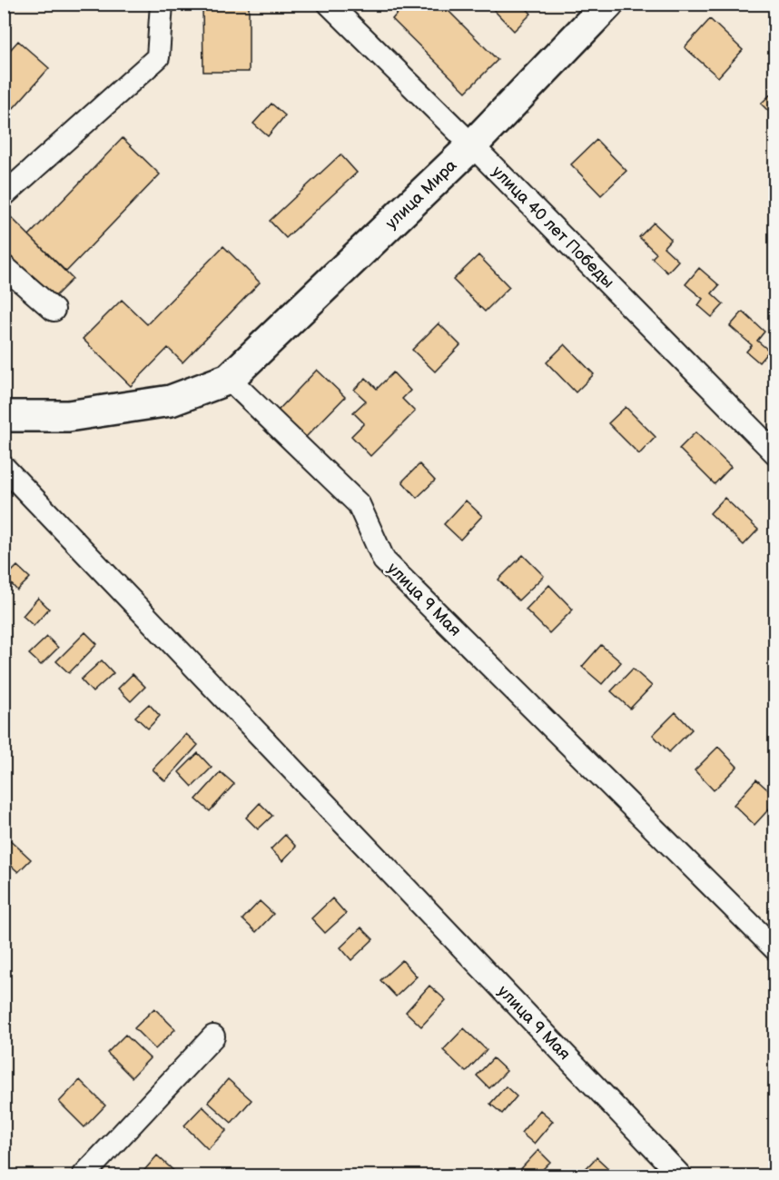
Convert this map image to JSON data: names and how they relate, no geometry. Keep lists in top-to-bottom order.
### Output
{
  "streets": {
    "street": ["улица Мира", "улица 40 лет Победы", "улица 9 Мая"]
  },
  "crossings": [
    ["улица Мира", "улица 40 лет Победы"],
    ["улица Мира", "улица 9 Мая"]
  ]
}
